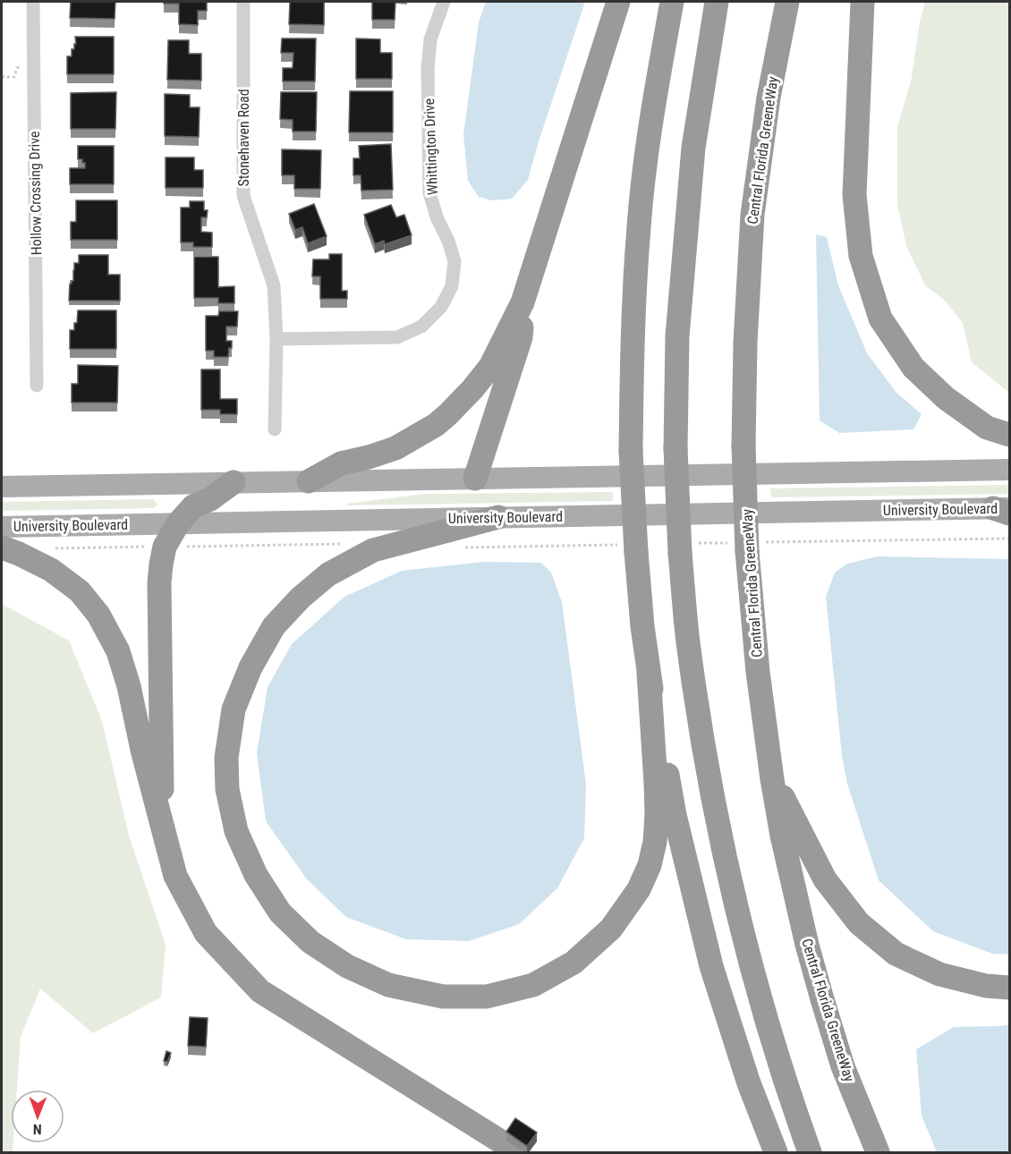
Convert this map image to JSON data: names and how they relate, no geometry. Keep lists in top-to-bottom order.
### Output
{
  "streets": {
    "highway": ["Central Florida GreeneWay"],
    "main road": ["University Boulevard"],
    "street": ["Stonehaven Road", "Whittington Drive", "Hollow Crossing Drive"]
  },
  "crossings": [
    ["Stonehaven Road", "Whittington Drive"]
  ],
  "north": "bottom"
}
